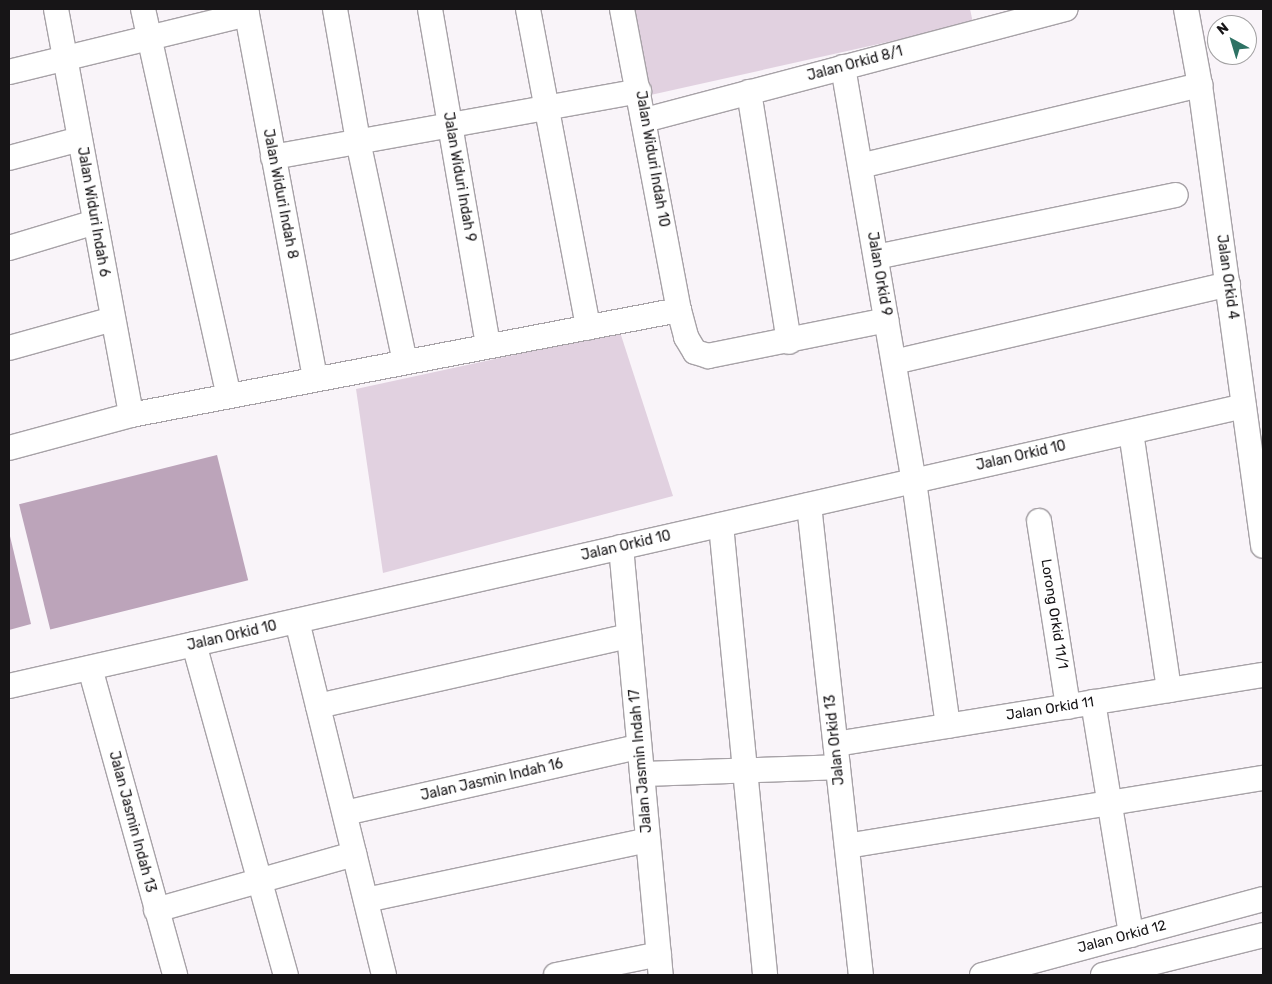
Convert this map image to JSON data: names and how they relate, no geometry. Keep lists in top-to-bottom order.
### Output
{
  "streets": {
    "street": [
      "Jalan Orkid 8/1",
      "Jalan Widuri Indah 10",
      "Jalan Widuri Indah 9",
      "Jalan Widuri Indah 8",
      "Jalan Widuri Indah 6",
      "Jalan Orkid 9",
      "Jalan Orkid 4",
      "Jalan Orkid 10",
      "Lorong Orkid 11/1",
      "Jalan Orkid 11",
      "Jalan Orkid 13",
      "Jalan Jasmin Indah 17",
      "Jalan Jasmin Indah 16",
      "Jalan Jasmin Indah 13",
      "Jalan Orkid 12"
    ]
  },
  "crossings": [
    ["Jalan Orkid 8/1", "Jalan Widuri Indah 10"],
    ["Jalan Orkid 8/1", "Jalan Orkid 9"],
    ["Jalan Orkid 9", "Jalan Orkid 10"],
    ["Jalan Orkid 9", "Jalan Orkid 11"],
    ["Jalan Orkid 4", "Jalan Orkid 10"],
    ["Jalan Orkid 10", "Jalan Orkid 13"],
    ["Jalan Orkid 10", "Jalan Jasmin Indah 17"],
    ["Jalan Orkid 10", "Jalan Jasmin Indah 13"],
    ["Lorong Orkid 11/1", "Jalan Orkid 11"],
    ["Jalan Orkid 11", "Jalan Orkid 13"],
    ["Jalan Orkid 11", "Jalan Jasmin Indah 17"],
    ["Jalan Jasmin Indah 17", "Jalan Jasmin Indah 16"]
  ],
  "north": "top left"
}
